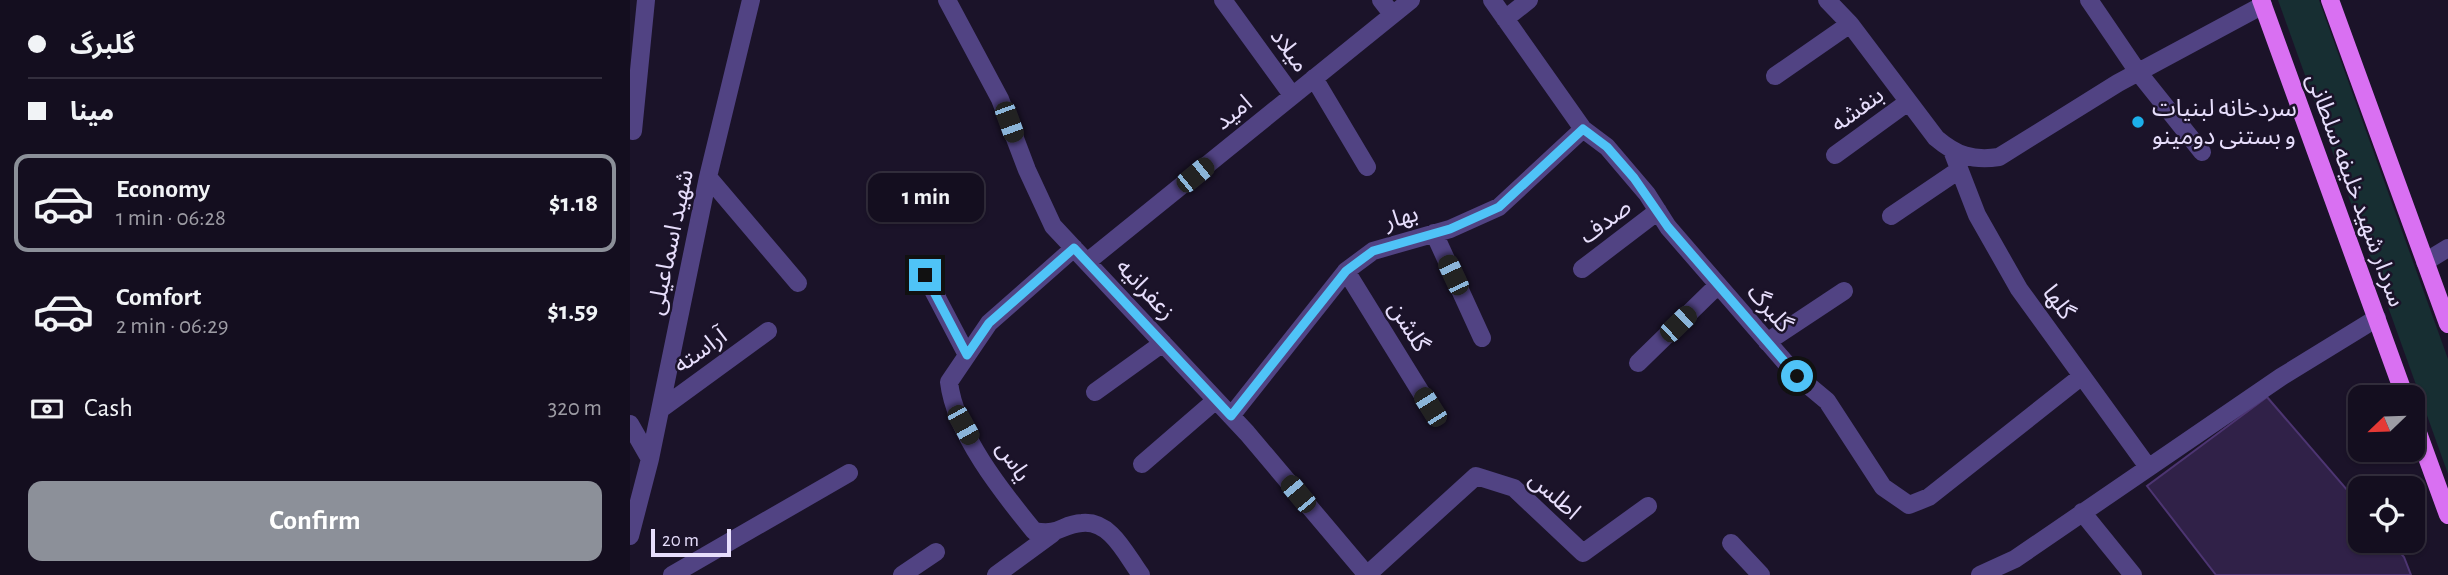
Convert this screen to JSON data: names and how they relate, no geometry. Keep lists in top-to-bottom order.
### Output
{
  "streets": {
    "main road": ["سردار شهید خلیفه سلطانی"],
    "street": [
      "میلاد",
      "بنفشه",
      "امید",
      "بهار",
      "صدف",
      "شهید اسماعیلی",
      "زعفرانیه",
      "گلها",
      "گلبرگ",
      "گلشن",
      "آراسته",
      "یاس",
      "اطلس"
    ]
  },
  "crossings": [
    ["میلاد", "امید"],
    ["بنفشه", "گلها"],
    ["امید", "زعفرانیه"],
    ["بهار", "زعفرانیه"],
    ["بهار", "گلبرگ"],
    ["بهار", "گلشن"],
    ["صدف", "گلبرگ"],
    ["شهید اسماعیلی", "آراسته"],
    ["زعفرانیه", "یاس"],
    ["زعفرانیه", "اطلس"],
    ["گلها", "گلبرگ"]
  ],
  "places": ["سردخانه لبنیات و بستنی دومینو"],
  "scale_bar": "20 m",
  "north": "bottom left",
  "page": {
    "banner": ["گلبرگ", "مینا"],
    "list": [
      {
        "name": "Economy",
        "note": "1 min · 06:28",
        "value": "$1.18"
      },
      {
        "name": "Comfort",
        "note": "2 min · 06:29",
        "value": "$1.59"
      }
    ],
    "bubble": "1 min",
    "pay": ["Cash", "320 m"],
    "buttons": "Confirm",
    "scale": "20 m"
  }
}
